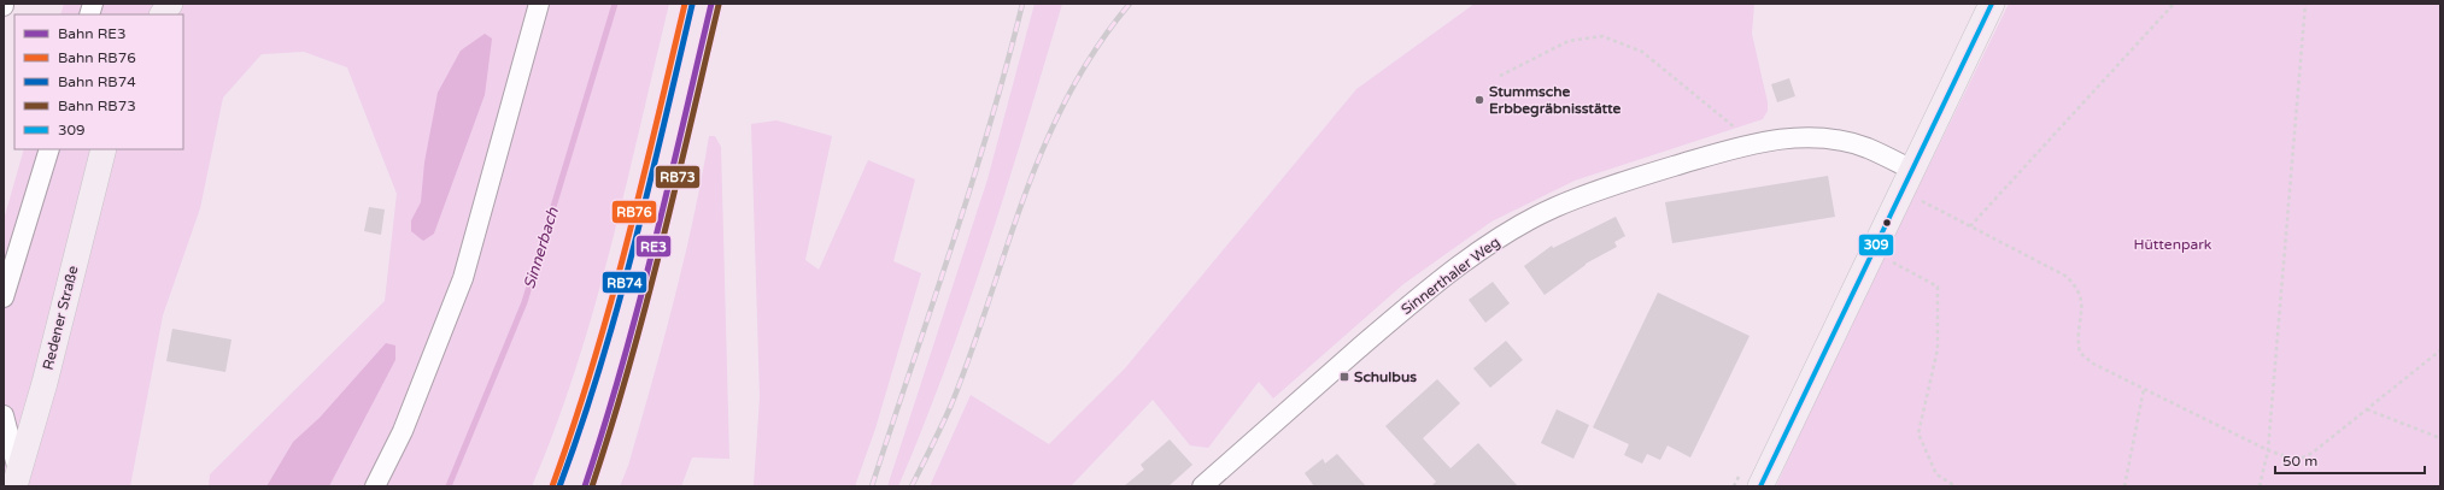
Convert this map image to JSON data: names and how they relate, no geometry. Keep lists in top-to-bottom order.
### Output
{
  "streets": {
    "main road": ["Redener Straße"],
    "street": ["Sinnerthaler Weg"]
  },
  "water": ["Sinnerbach"],
  "parks": ["Hüttenpark"],
  "places": {
    "other": ["Stummsche Erbbegräbnisstätte"],
    "transit": ["Schulbus"]
  },
  "lines": [
    "rail line RE3",
    "rail line RB76",
    "transit line 309",
    "rail line RB74",
    "rail line RB73"
  ],
  "legend": [
    "Bahn RE3",
    "Bahn RB76",
    "Bahn RB74",
    "Bahn RB73",
    "309"
  ],
  "scale_bar": "50 m"
}
